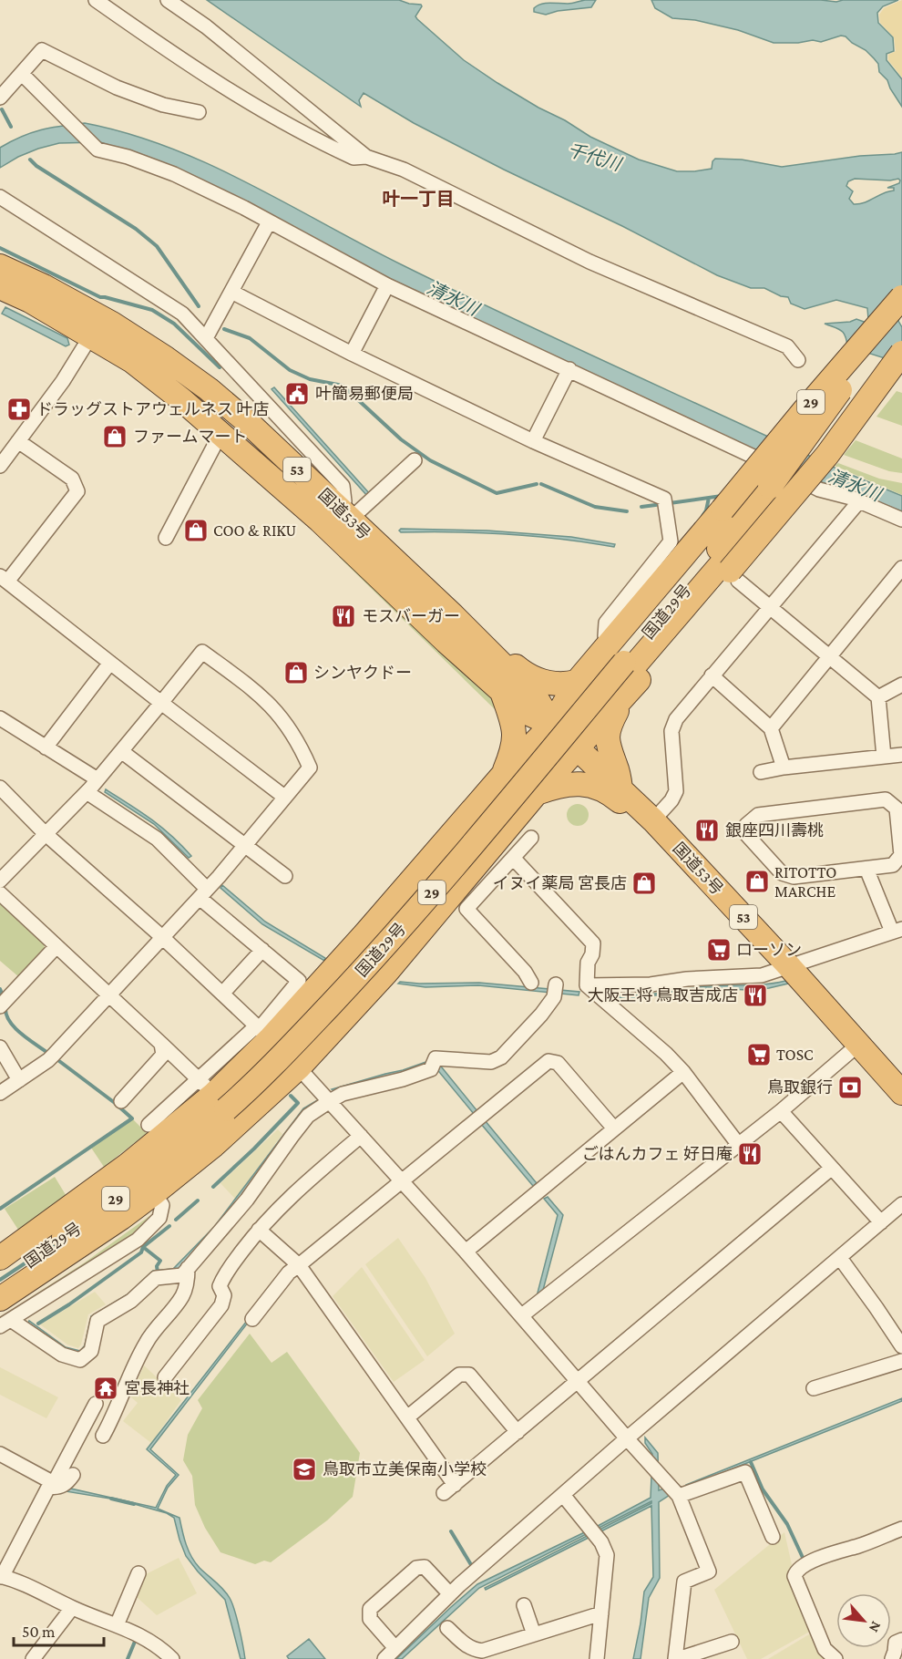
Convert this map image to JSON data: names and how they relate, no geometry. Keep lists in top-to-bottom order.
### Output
{
  "streets": {
    "highway": [
      "29",
      "53",
      "国道53号",
      "国道29号"
    ]
  },
  "crossings": [
    ["29", "国道53号"],
    ["29", "国道29号"]
  ],
  "districts": ["叶一丁目"],
  "water": ["千代川", "清水川"],
  "places": {
    "public building": ["叶簡易郵便局"],
    "pharmacy": ["ドラッグストアウェルネス 叶店"],
    "shop": [
      "ファームマート",
      "COO & RIKU",
      "シンヤクドー",
      "RITOTTO MARCHE",
      "イヌイ薬局 宮長店"
    ],
    "restaurant": [
      "モスバーガー",
      "銀座四川壽桃",
      "大阪王将 鳥取吉成店",
      "ごはんカフェ 好日庵"
    ],
    "supermarket": ["ローソン", "TOSC"],
    "bank": ["鳥取銀行"],
    "temple": ["宮長神社"],
    "school or university": ["鳥取市立美保南小学校"]
  },
  "scale_bar": "50 m",
  "north": "bottom right"
}
